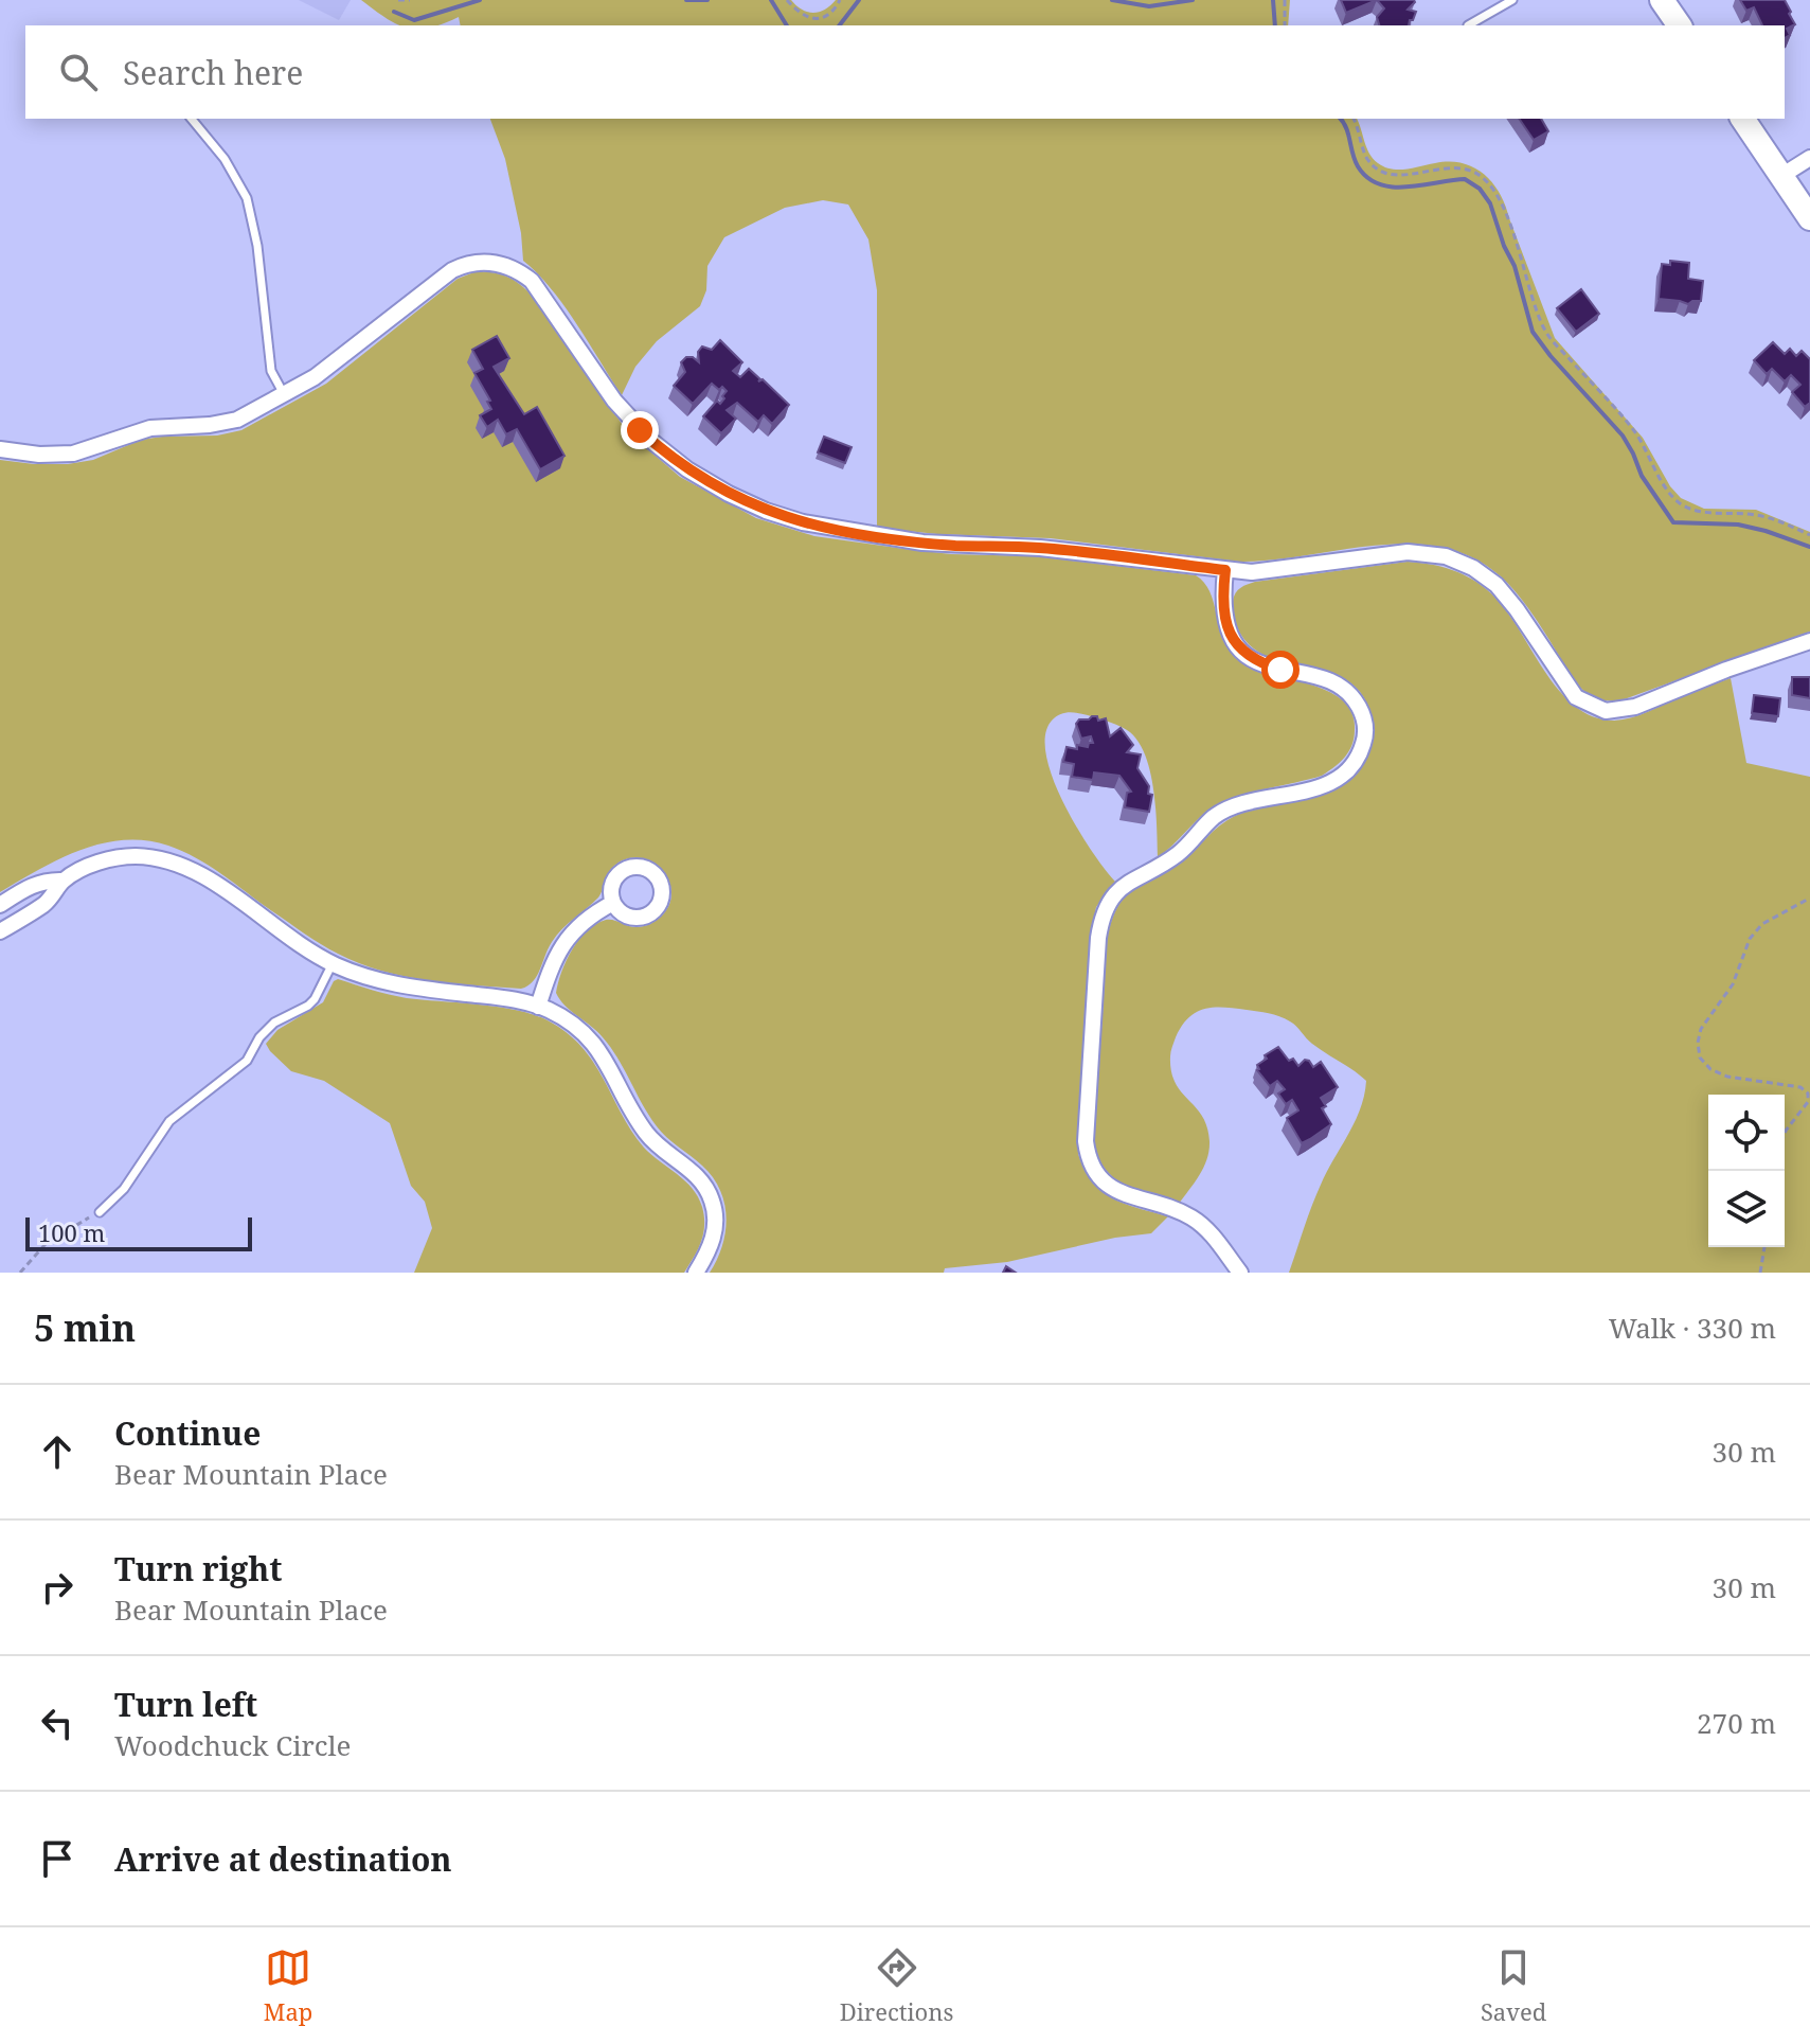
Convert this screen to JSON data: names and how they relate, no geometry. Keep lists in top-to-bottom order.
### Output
{
  "scale_bar": "100 m",
  "page": {
    "search": "Search here",
    "scale": "100 m",
    "heading": ["5 min", "Walk · 330 m"],
    "list": [
      ["Continue", "Bear Mountain Place", "30 m"],
      ["Turn right", "Bear Mountain Place", "30 m"],
      ["Turn left", "Woodchuck Circle", "270 m"],
      "Arrive at destination"
    ],
    "nav": ["Map", "Directions", "Saved"]
  }
}
